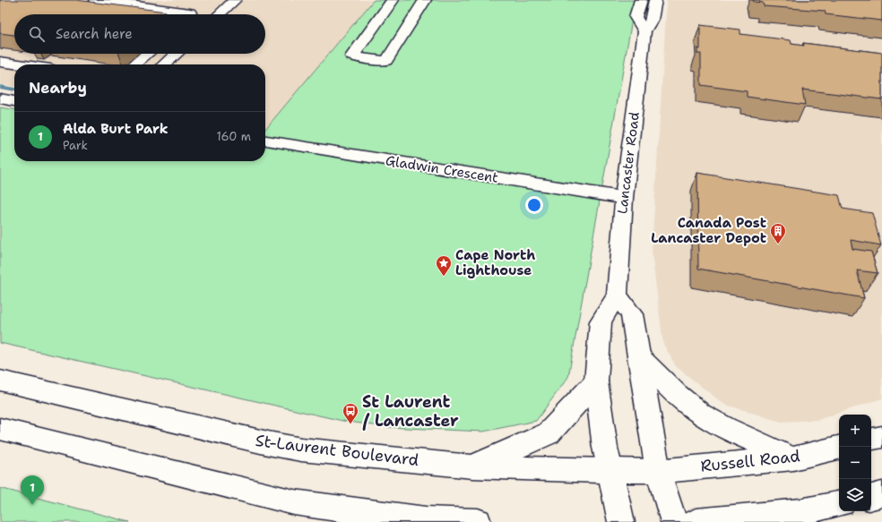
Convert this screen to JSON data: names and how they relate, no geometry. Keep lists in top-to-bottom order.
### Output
{
  "streets": {
    "street": [
      "Lancaster Road",
      "Gladwin Crescent",
      "St-Laurent Boulevard",
      "Russell Road"
    ]
  },
  "crossings": [
    ["Lancaster Road", "Gladwin Crescent"],
    ["Lancaster Road", "St-Laurent Boulevard"],
    ["St-Laurent Boulevard", "Russell Road"]
  ],
  "places": {
    "building": ["Canada Post Lancaster Depot"],
    "place": ["Cape North Lighthouse"],
    "bus stop": ["St Laurent / Lancaster"]
  },
  "page": {
    "search": "Search here",
    "heading": "Nearby",
    "list": [
      {
        "mark": "1",
        "name": "Alda Burt Park",
        "note": "Park",
        "value": "160 m"
      }
    ],
    "map_buttons": ["+", "−"],
    "pins": "1"
  }
}
